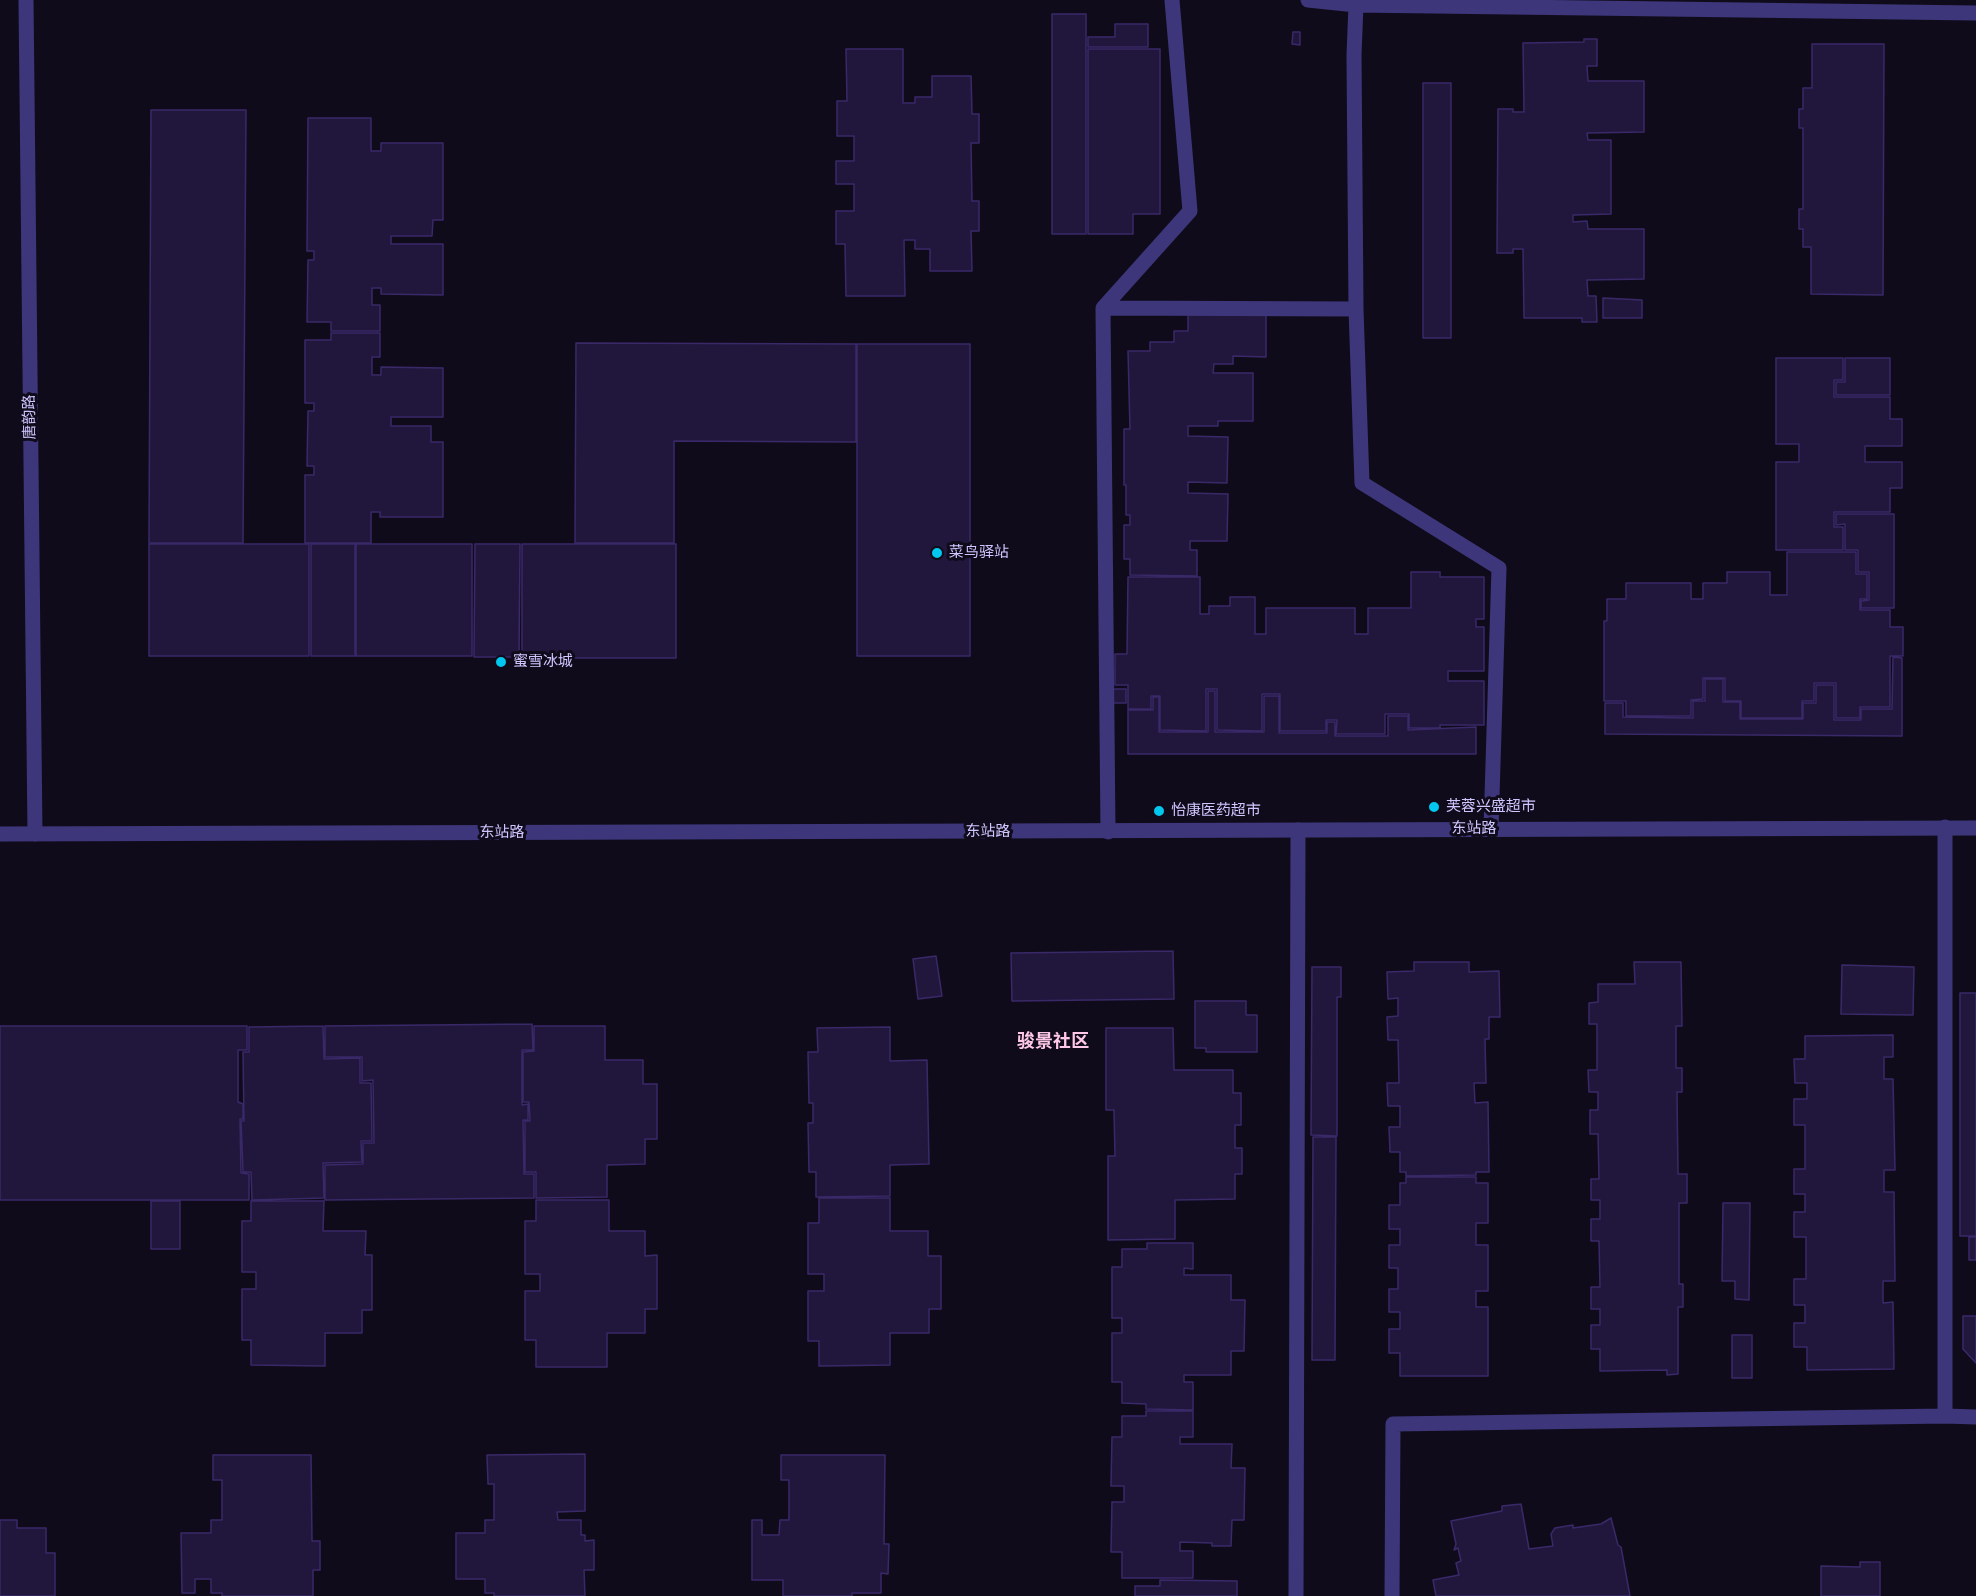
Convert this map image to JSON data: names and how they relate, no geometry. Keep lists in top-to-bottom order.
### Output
{
  "streets": {
    "street": ["唐韵路", "东站路"]
  },
  "crossings": [
    ["唐韵路", "东站路"]
  ],
  "districts": ["骏景社区"],
  "places": [
    "菜鸟驿站",
    "蜜雪冰城",
    "芙蓉兴盛超市",
    "怡康医药超市"
  ]
}
